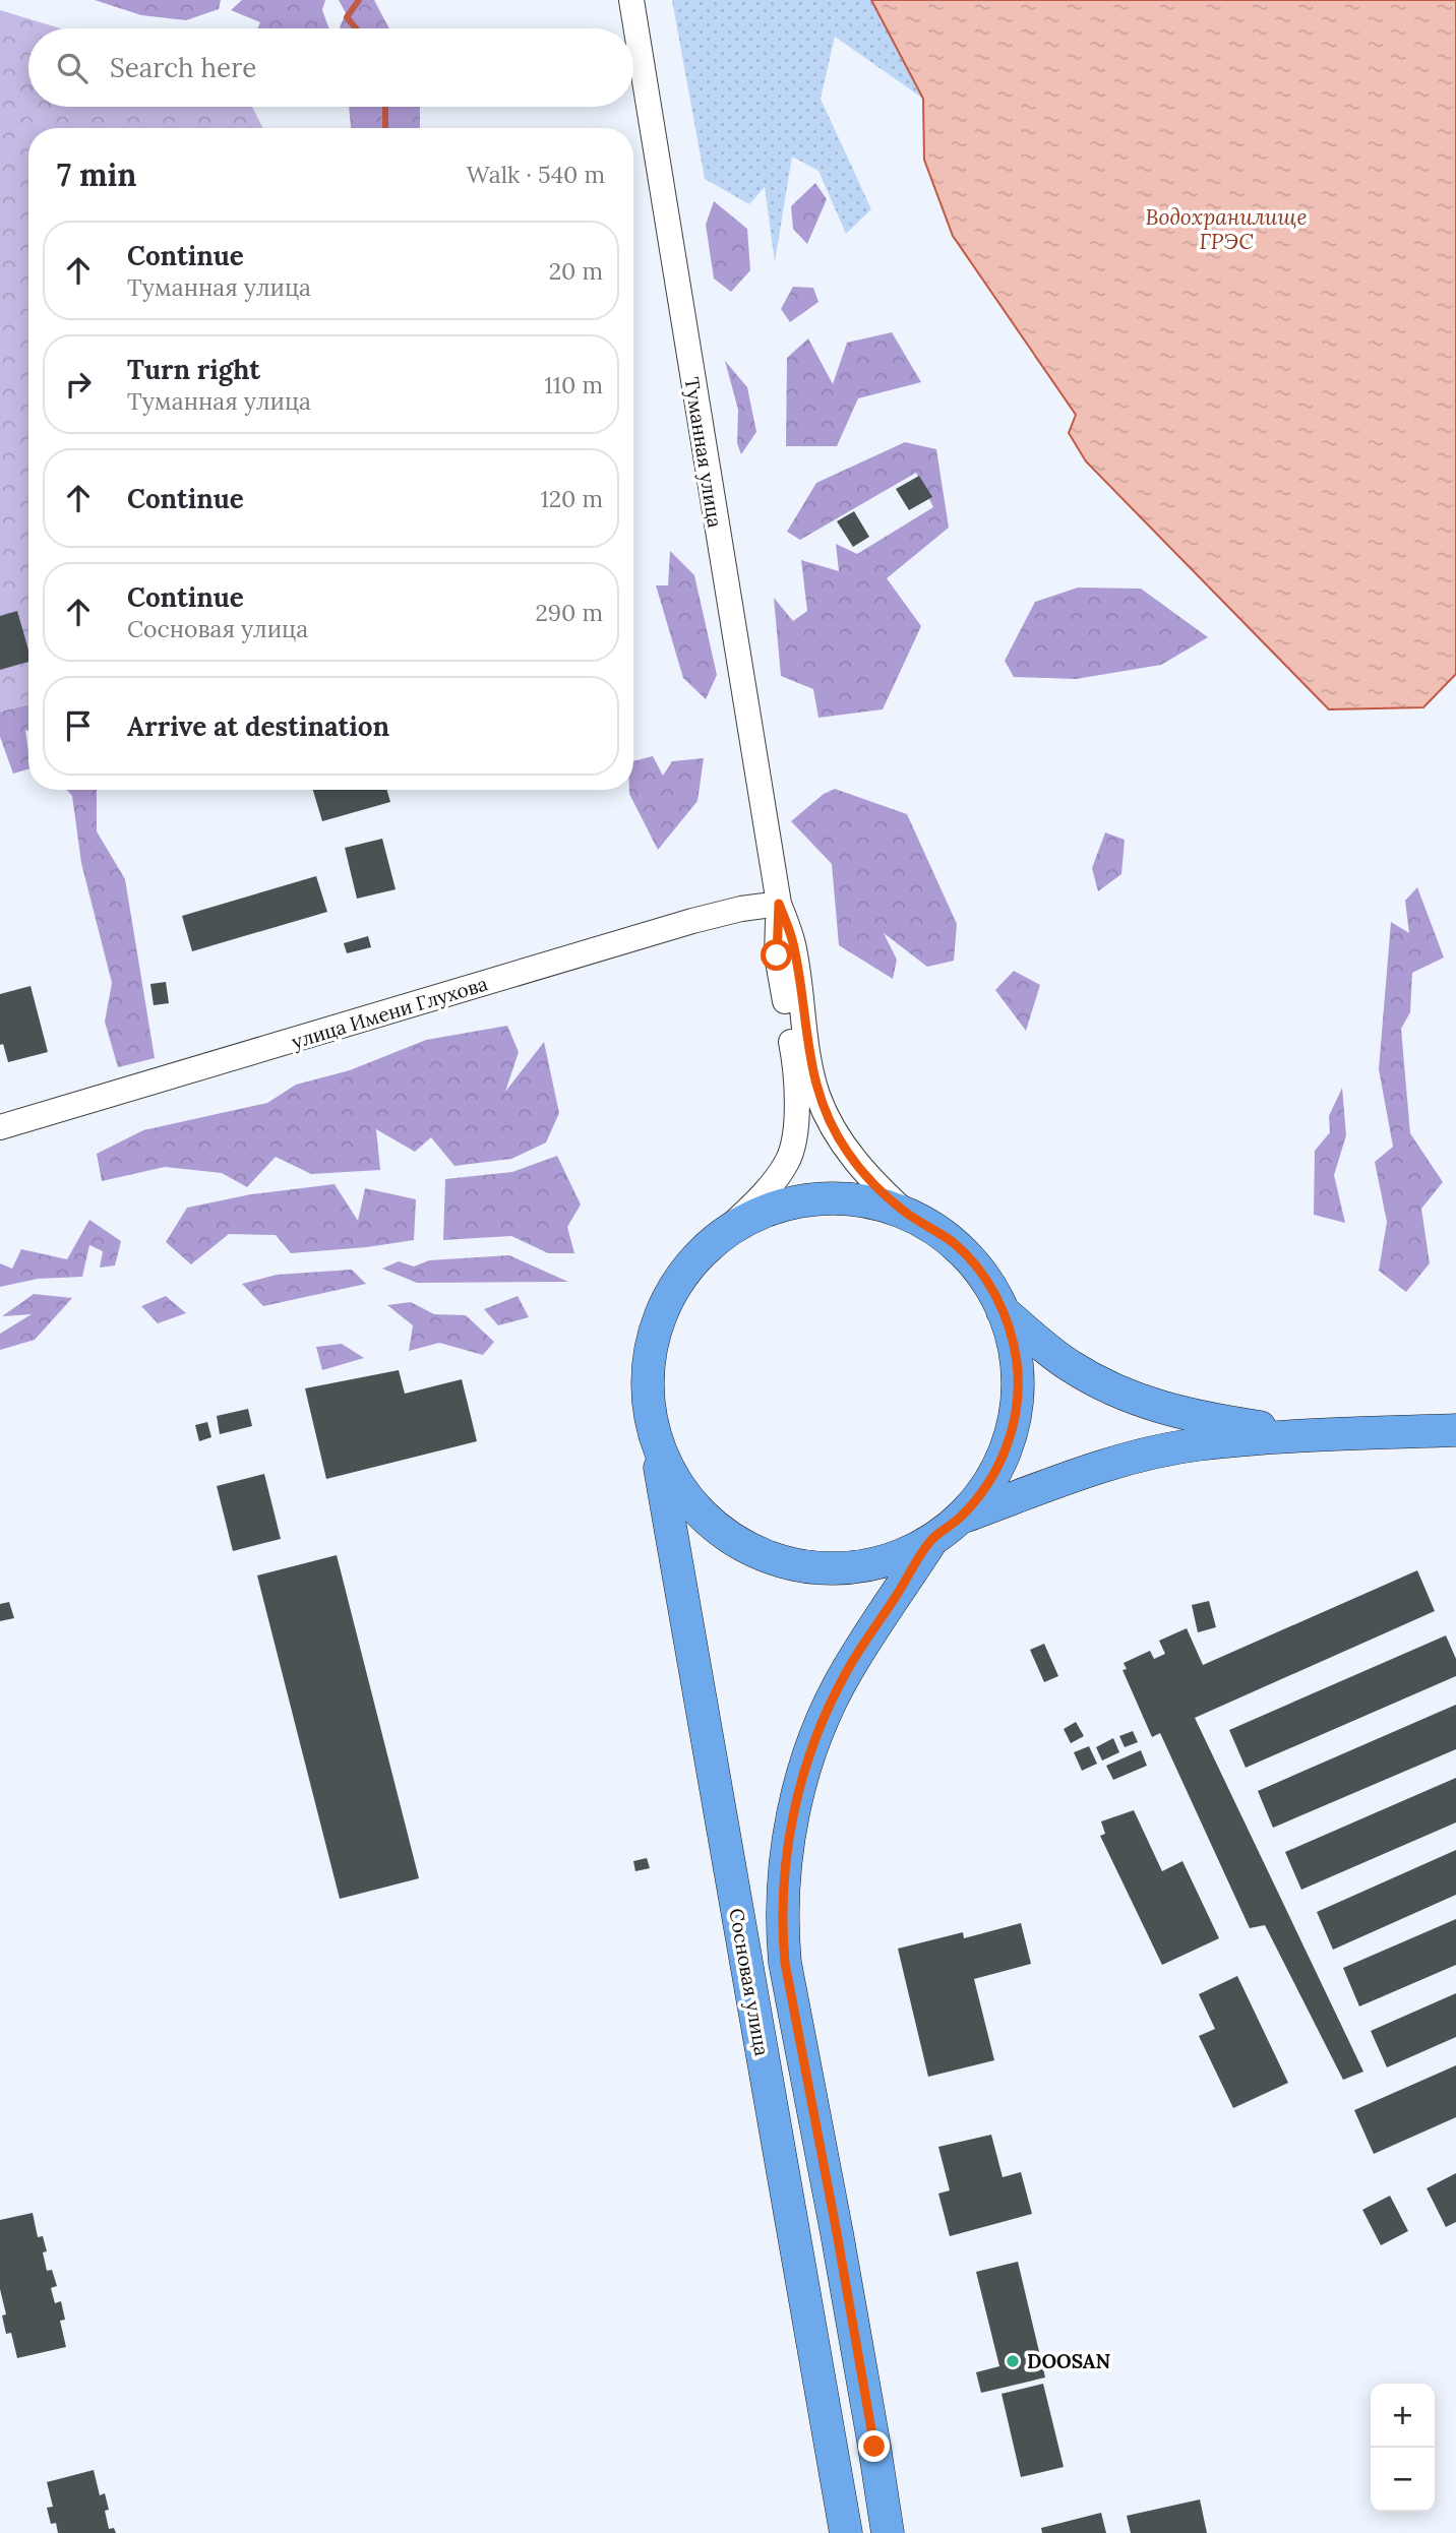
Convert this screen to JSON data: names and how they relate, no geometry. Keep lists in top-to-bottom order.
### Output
{
  "streets": {
    "main road": ["Сосновая улица"],
    "street": ["Туманная улица", "улица Имени Глухова"]
  },
  "crossings": [
    ["Туманная улица", "улица Имени Глухова"]
  ],
  "water": ["Водохранилище ГРЭС"],
  "places": ["DOOSAN"],
  "page": {
    "search": "Search here",
    "heading": ["7 min", "Walk · 540 m"],
    "list": [
      ["Continue", "Туманная улица", "20 m"],
      ["Turn right", "Туманная улица", "110 m"],
      ["Continue", "120 m"],
      ["Continue", "Сосновая улица", "290 m"],
      "Arrive at destination"
    ],
    "map_buttons": ["+", "−"]
  }
}
